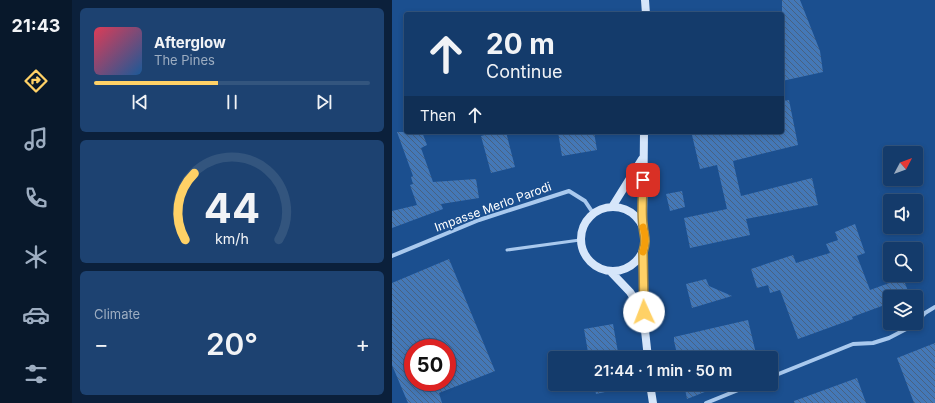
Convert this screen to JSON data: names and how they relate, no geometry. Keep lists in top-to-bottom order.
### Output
{
  "streets": {
    "street": ["Impasse Merlo Parodi"]
  },
  "north": "top right",
  "page": {
    "tabs": "21:43",
    "turn": ["20 m", "Continue"],
    "song": ["Afterglow", "The Pines"],
    "then": "Then",
    "tile": "Climate",
    "heat": ["−", "20°", "+"],
    "limit": "50",
    "trip": "21:44 · 1 min · 50 m",
    "gauge": ["44", "km/h"]
  }
}
